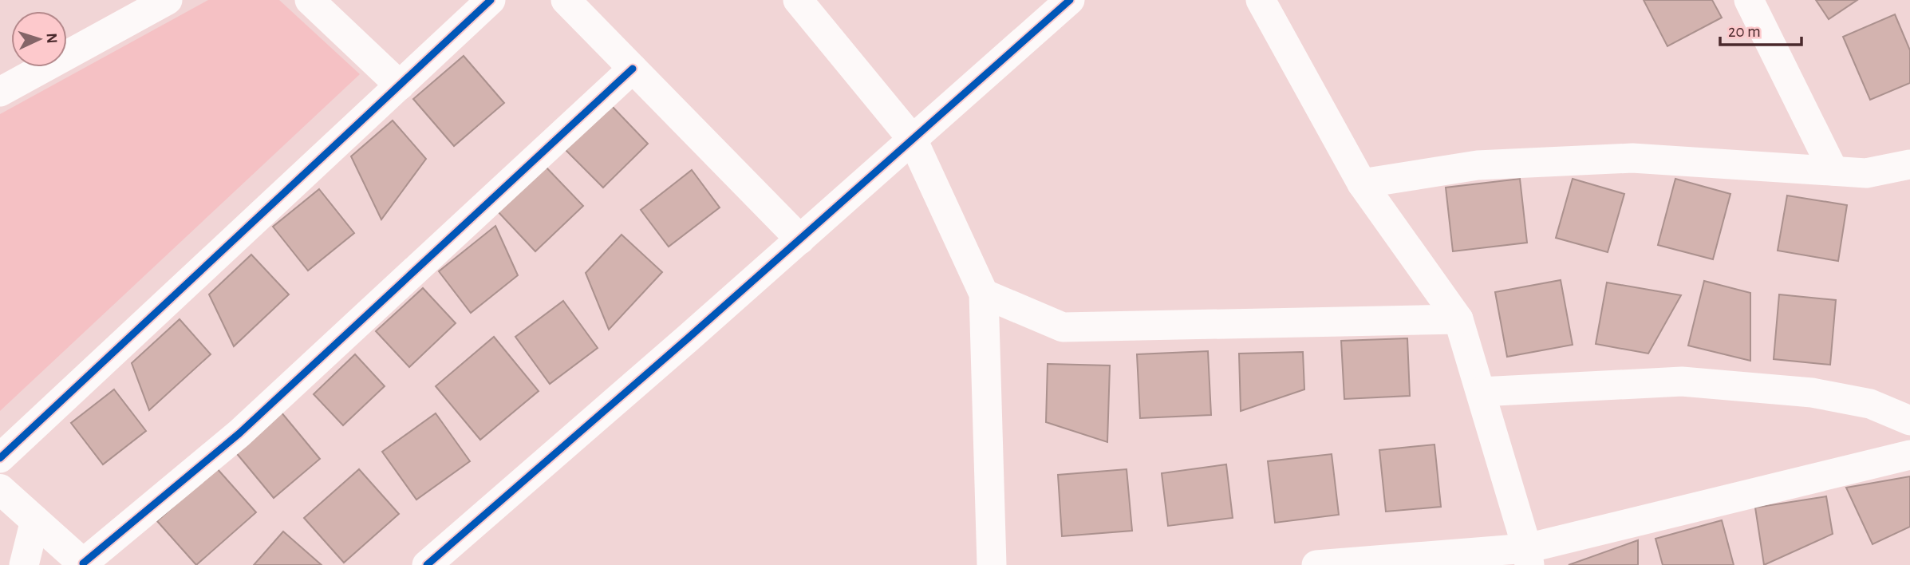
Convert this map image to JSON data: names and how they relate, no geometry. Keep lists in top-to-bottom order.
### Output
{
  "scale_bar": "20 m",
  "north": "right"
}
